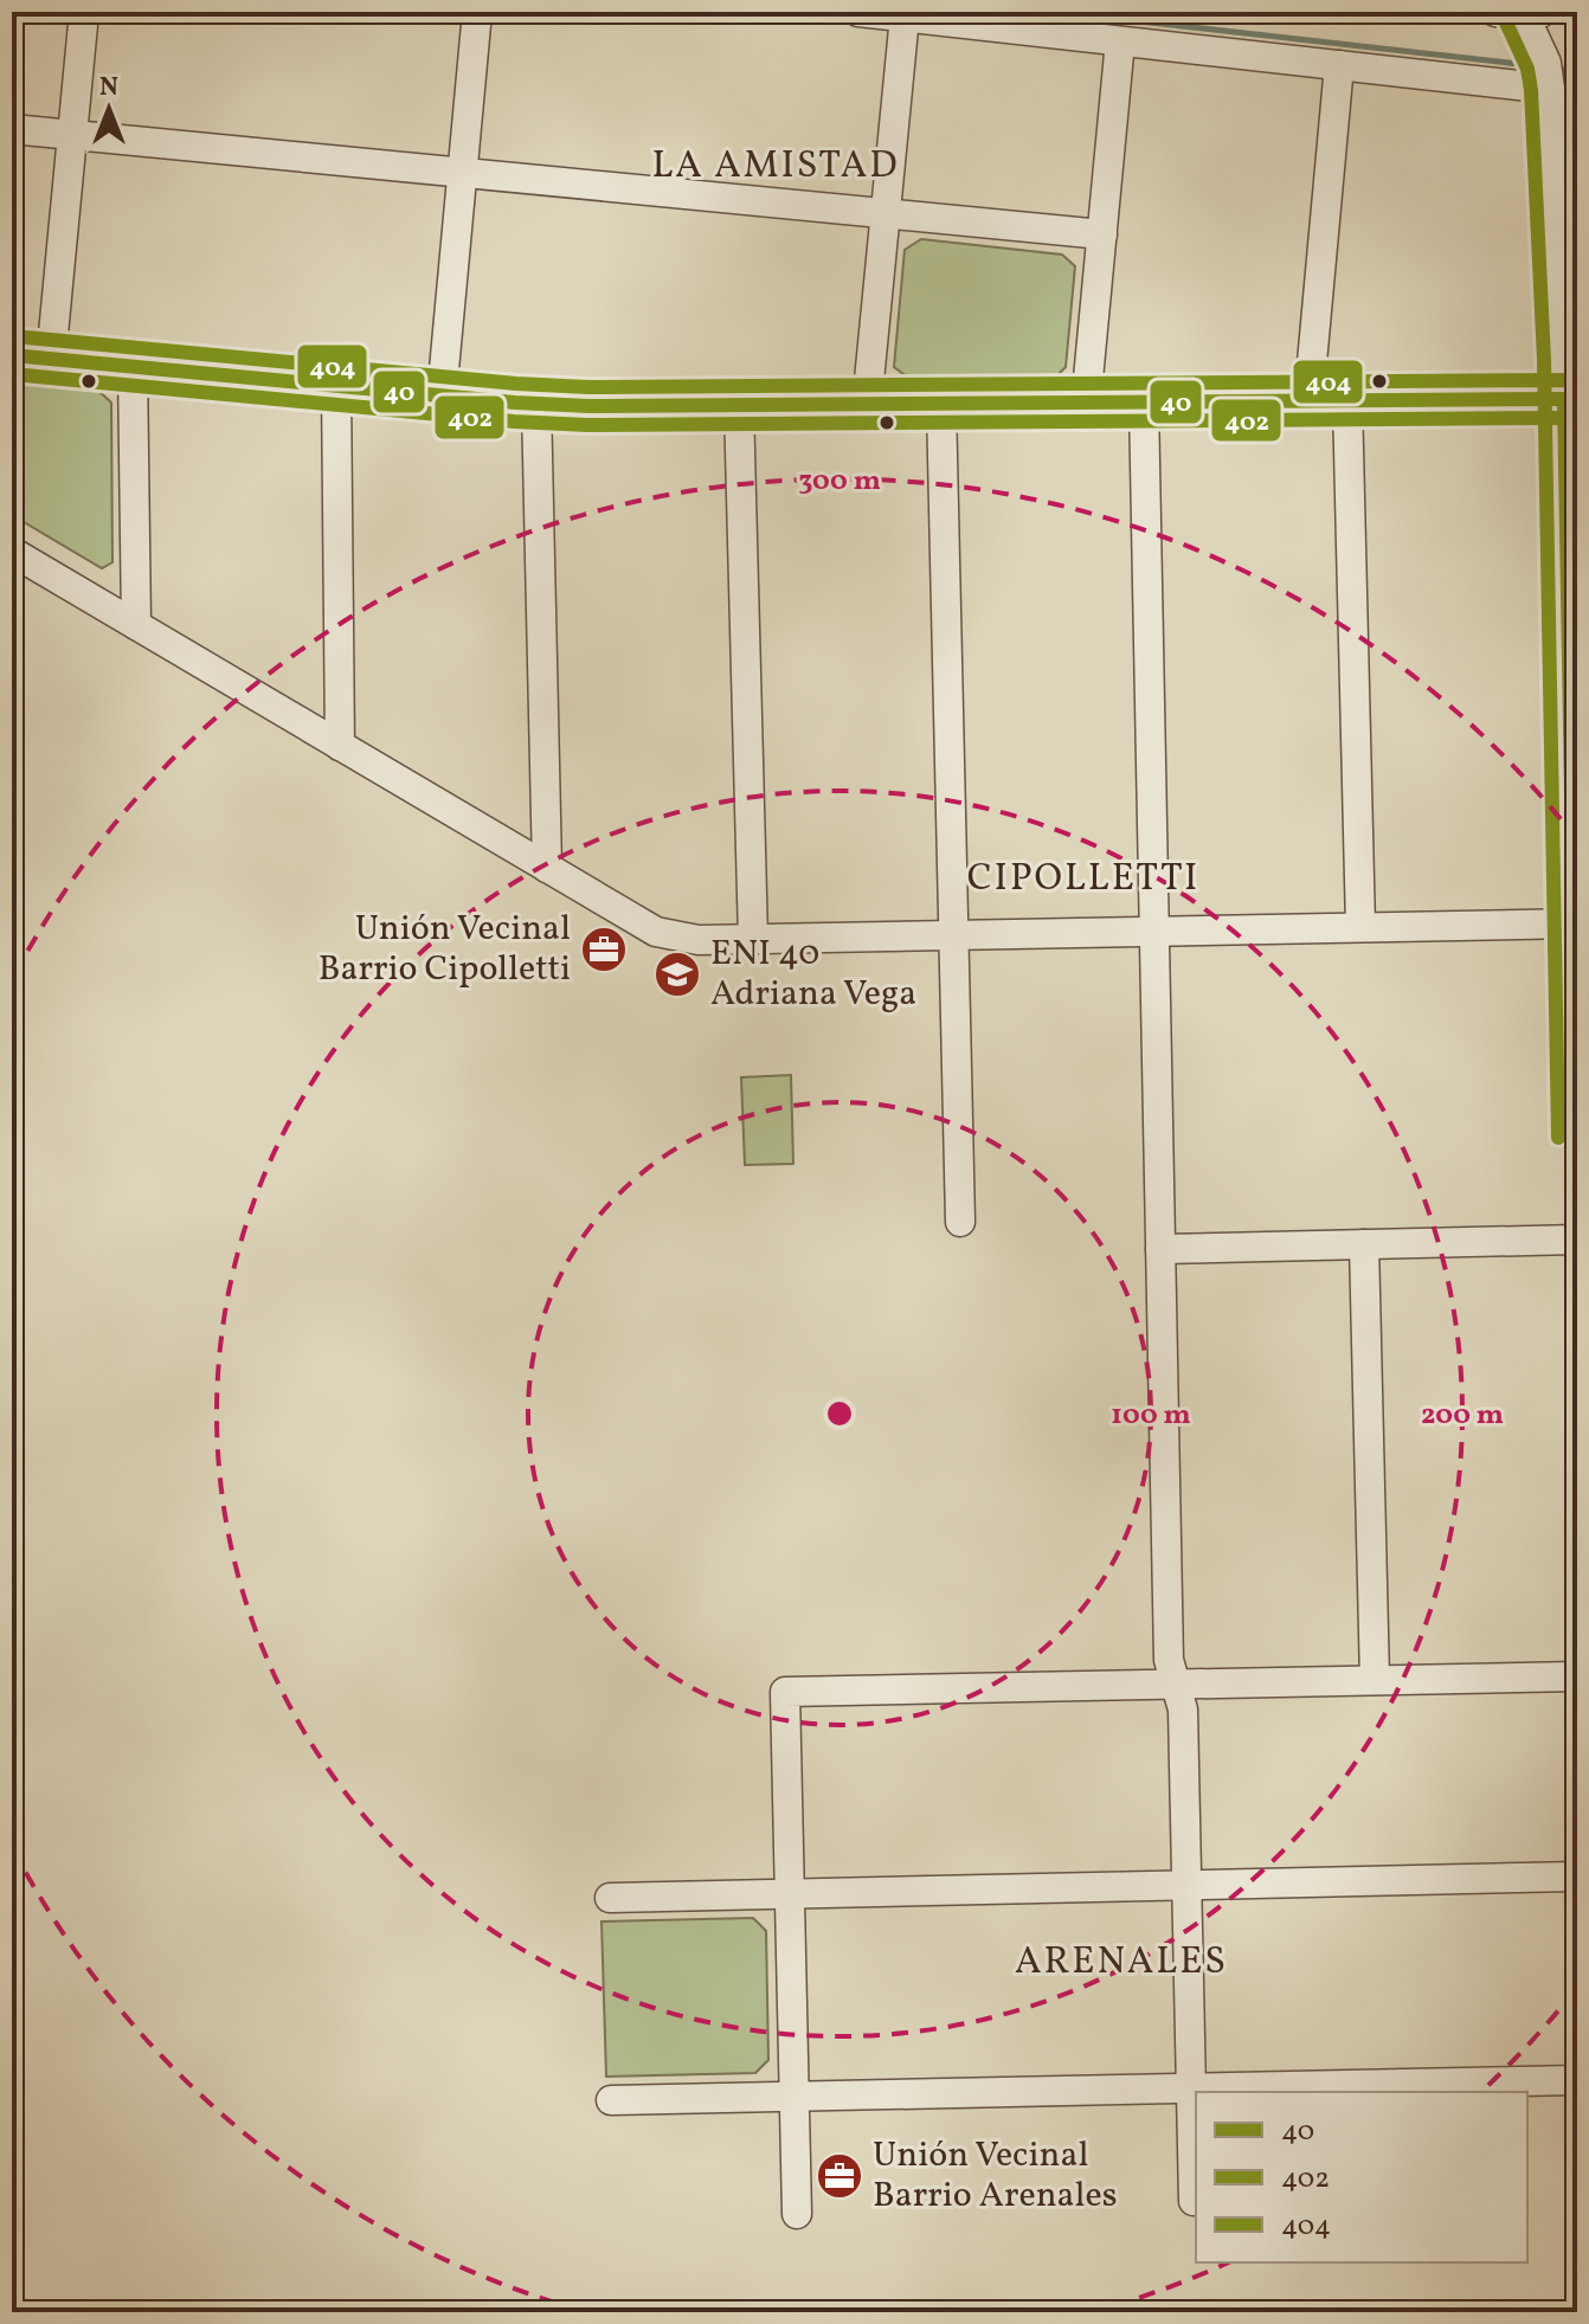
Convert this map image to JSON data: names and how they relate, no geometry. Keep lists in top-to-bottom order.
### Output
{
  "districts": ["LA AMISTAD", "CIPOLLETTI", "ARENALES"],
  "places": {
    "office": ["Unión Vecinal Barrio Cipolletti", "Unión Vecinal Barrio Arenales"],
    "school or university": ["ENI 40 Adriana Vega"]
  },
  "lines": ["transit line 402", "transit line 404", "transit line 40"],
  "legend": ["40", "402", "404"],
  "north": "top",
  "rings": ["300 m", "100 m", "200 m"]
}
